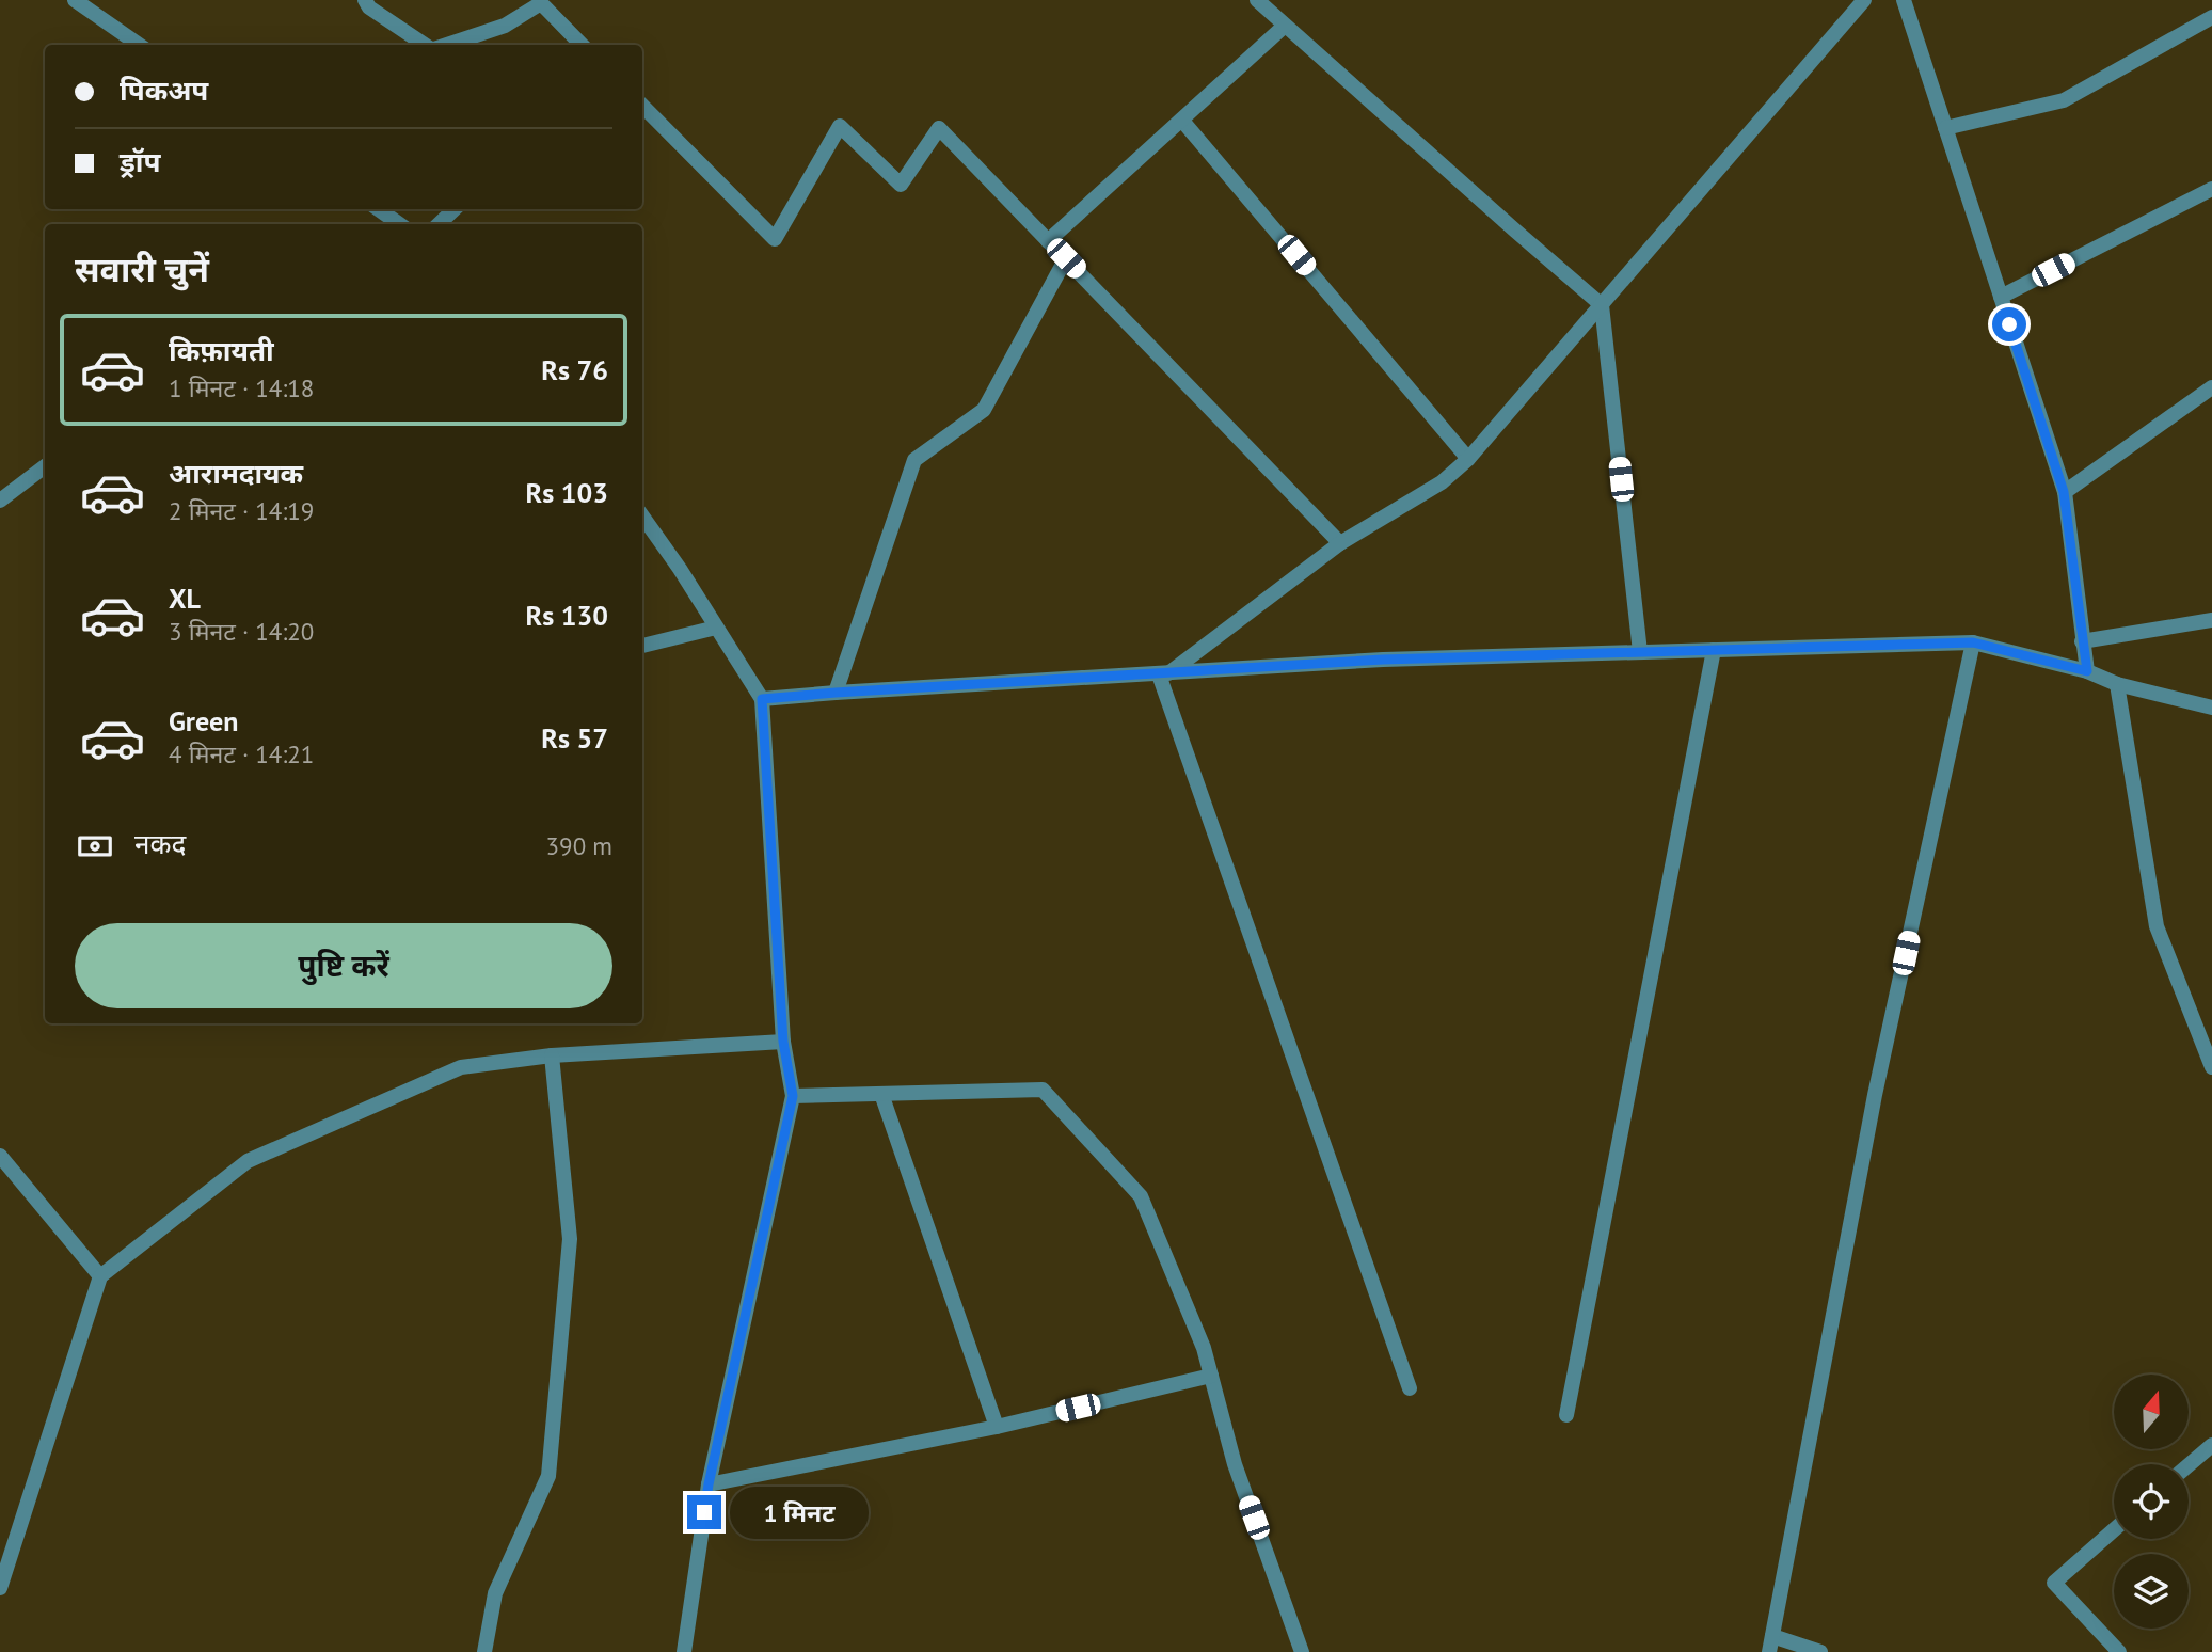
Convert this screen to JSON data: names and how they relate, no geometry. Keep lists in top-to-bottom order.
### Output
{
  "north": "top",
  "page": {
    "banner": ["पिकअप", "ड्रॉप"],
    "heading": "सवारी चुनें",
    "list": [
      {
        "name": "किफ़ायती",
        "note": "1 मिनट · 14:18",
        "value": "Rs 76"
      },
      {
        "name": "आरामदायक",
        "note": "2 मिनट · 14:19",
        "value": "Rs 103"
      },
      {
        "name": "XL",
        "note": "3 मिनट · 14:20",
        "value": "Rs 130"
      },
      {
        "name": "Green",
        "note": "4 मिनट · 14:21",
        "value": "Rs 57"
      }
    ],
    "pay": ["नकद", "390 m"],
    "buttons": "पुष्टि करें",
    "bubble": "1 मिनट"
  }
}
